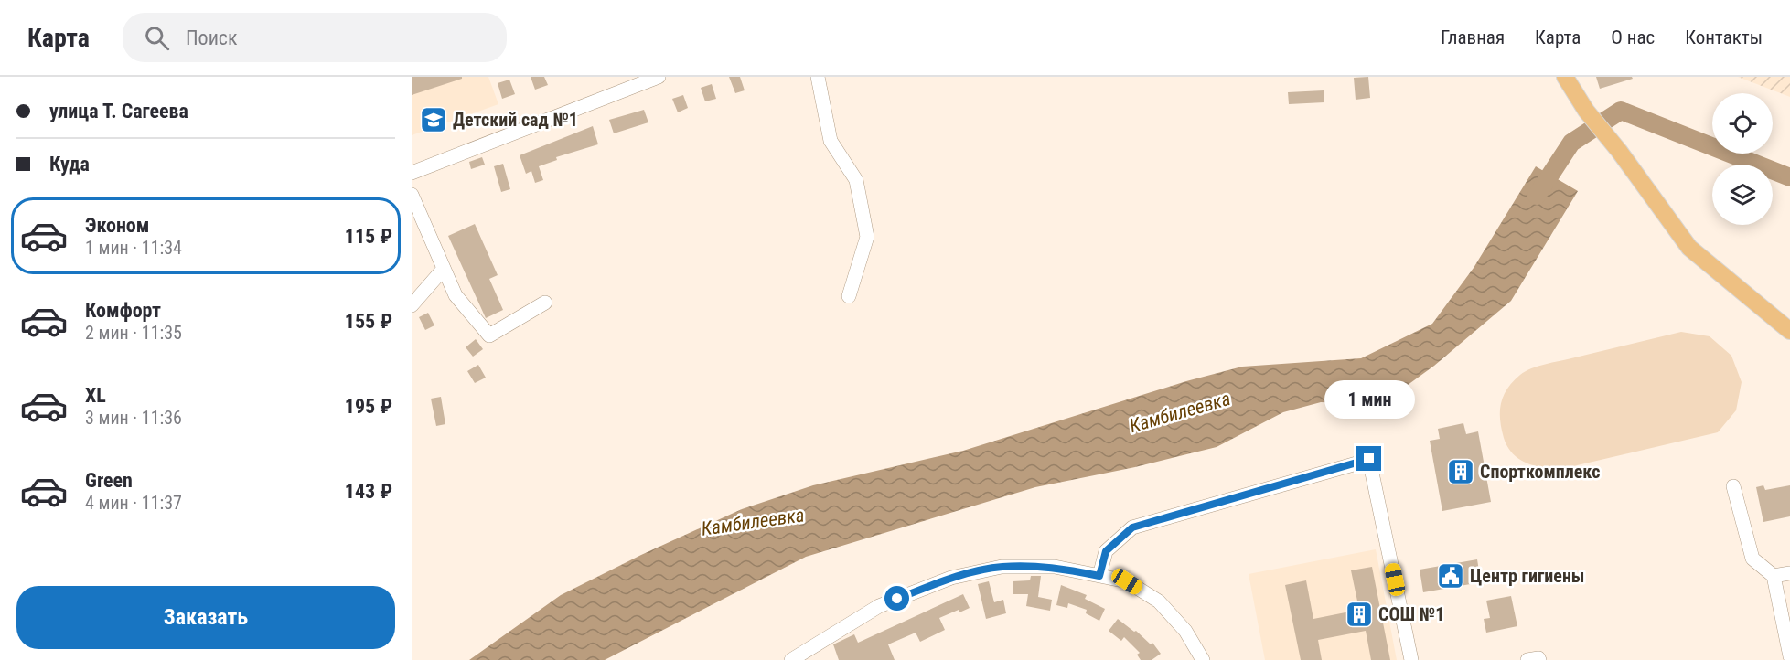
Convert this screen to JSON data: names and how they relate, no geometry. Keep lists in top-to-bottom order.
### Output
{
  "water": ["Камбилеевка"],
  "places": {
    "school or university": ["Детский сад №1"],
    "building": ["Спорткомплекс", "СОШ №1"],
    "public building": ["Центр гигиены"]
  },
  "page": {
    "header": "Карта",
    "search": "Поиск",
    "nav": [
      "Главная",
      "Карта",
      "О нас",
      "Контакты"
    ],
    "banner": ["улица Т. Сагеева", "Куда"],
    "list": [
      {
        "name": "Эконом",
        "note": "1 мин · 11:34",
        "value": "115 ₽"
      },
      {
        "name": "Комфорт",
        "note": "2 мин · 11:35",
        "value": "155 ₽"
      },
      {
        "name": "XL",
        "note": "3 мин · 11:36",
        "value": "195 ₽"
      },
      {
        "name": "Green",
        "note": "4 мин · 11:37",
        "value": "143 ₽"
      }
    ],
    "bubble": "1 мин",
    "buttons": "Заказать"
  }
}
